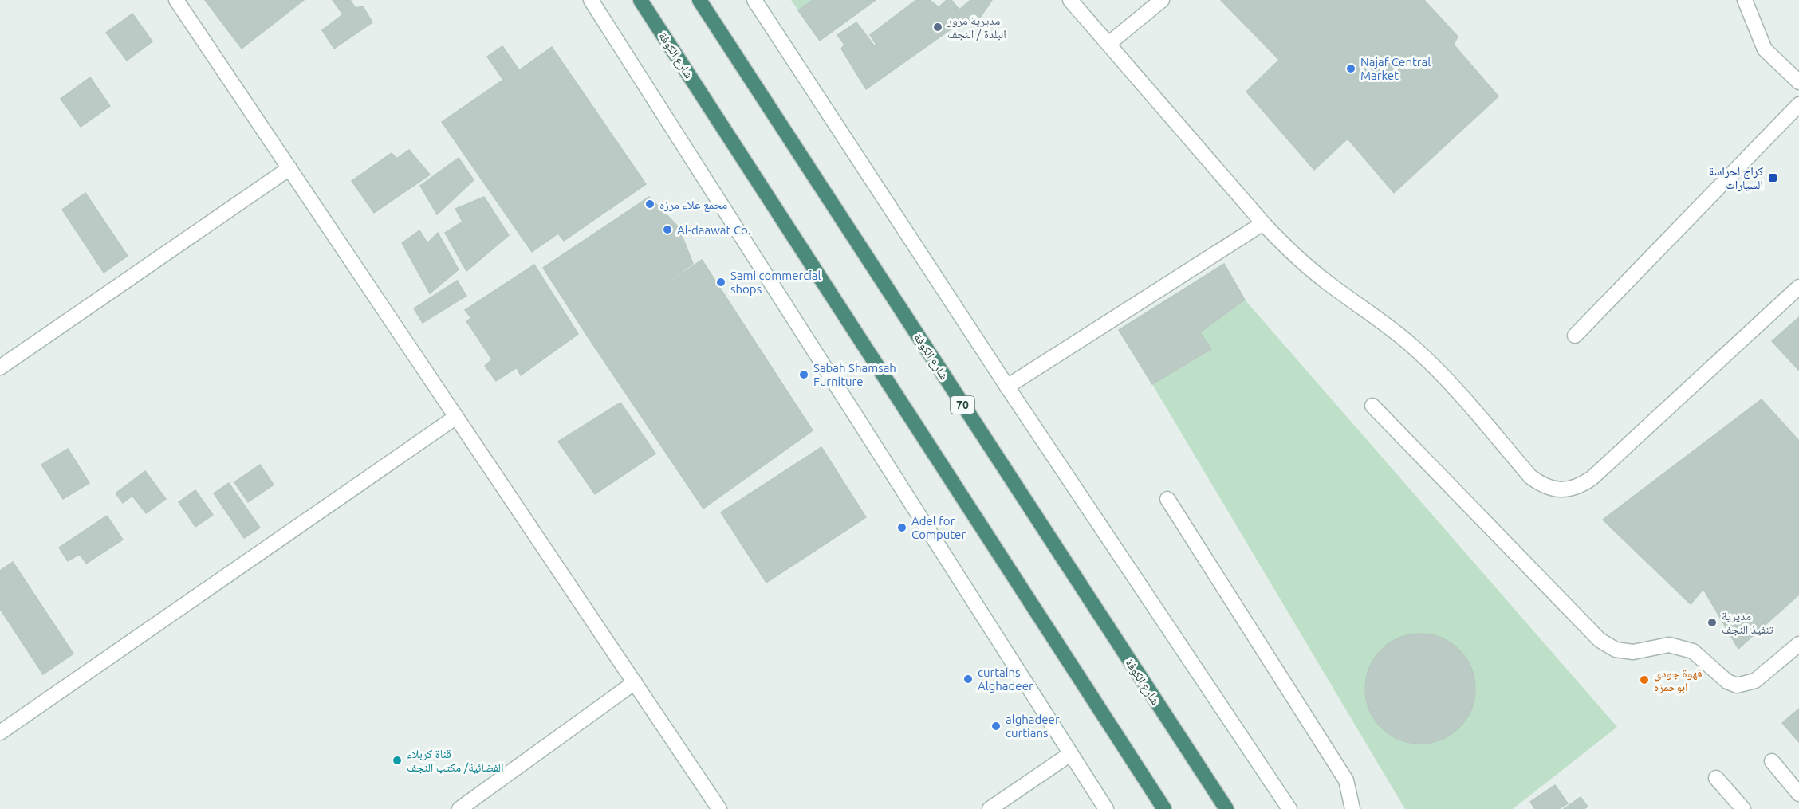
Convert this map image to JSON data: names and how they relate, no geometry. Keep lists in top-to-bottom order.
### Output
{
  "streets": {
    "highway": ["شارع الكوفة", "70"]
  },
  "places": {
    "other": [
      "مديرية مرور البلدة / النجف",
      "Najaf Central Market",
      "مجمع علاء مرزه",
      "Al-daawat Co.",
      "Sami commercial shops",
      "Sabah Shamsah Furniture",
      "Adel for Computer",
      "مديرية تنفيذ النجف",
      "curtains Alghadeer",
      "قهوة جودي ابوحمزه",
      "alghadeer curtians",
      "قناة كربلاء الفضائية/ مكتب النجف"
    ],
    "transit": ["كراج لحراسة السيارات"]
  }
}
